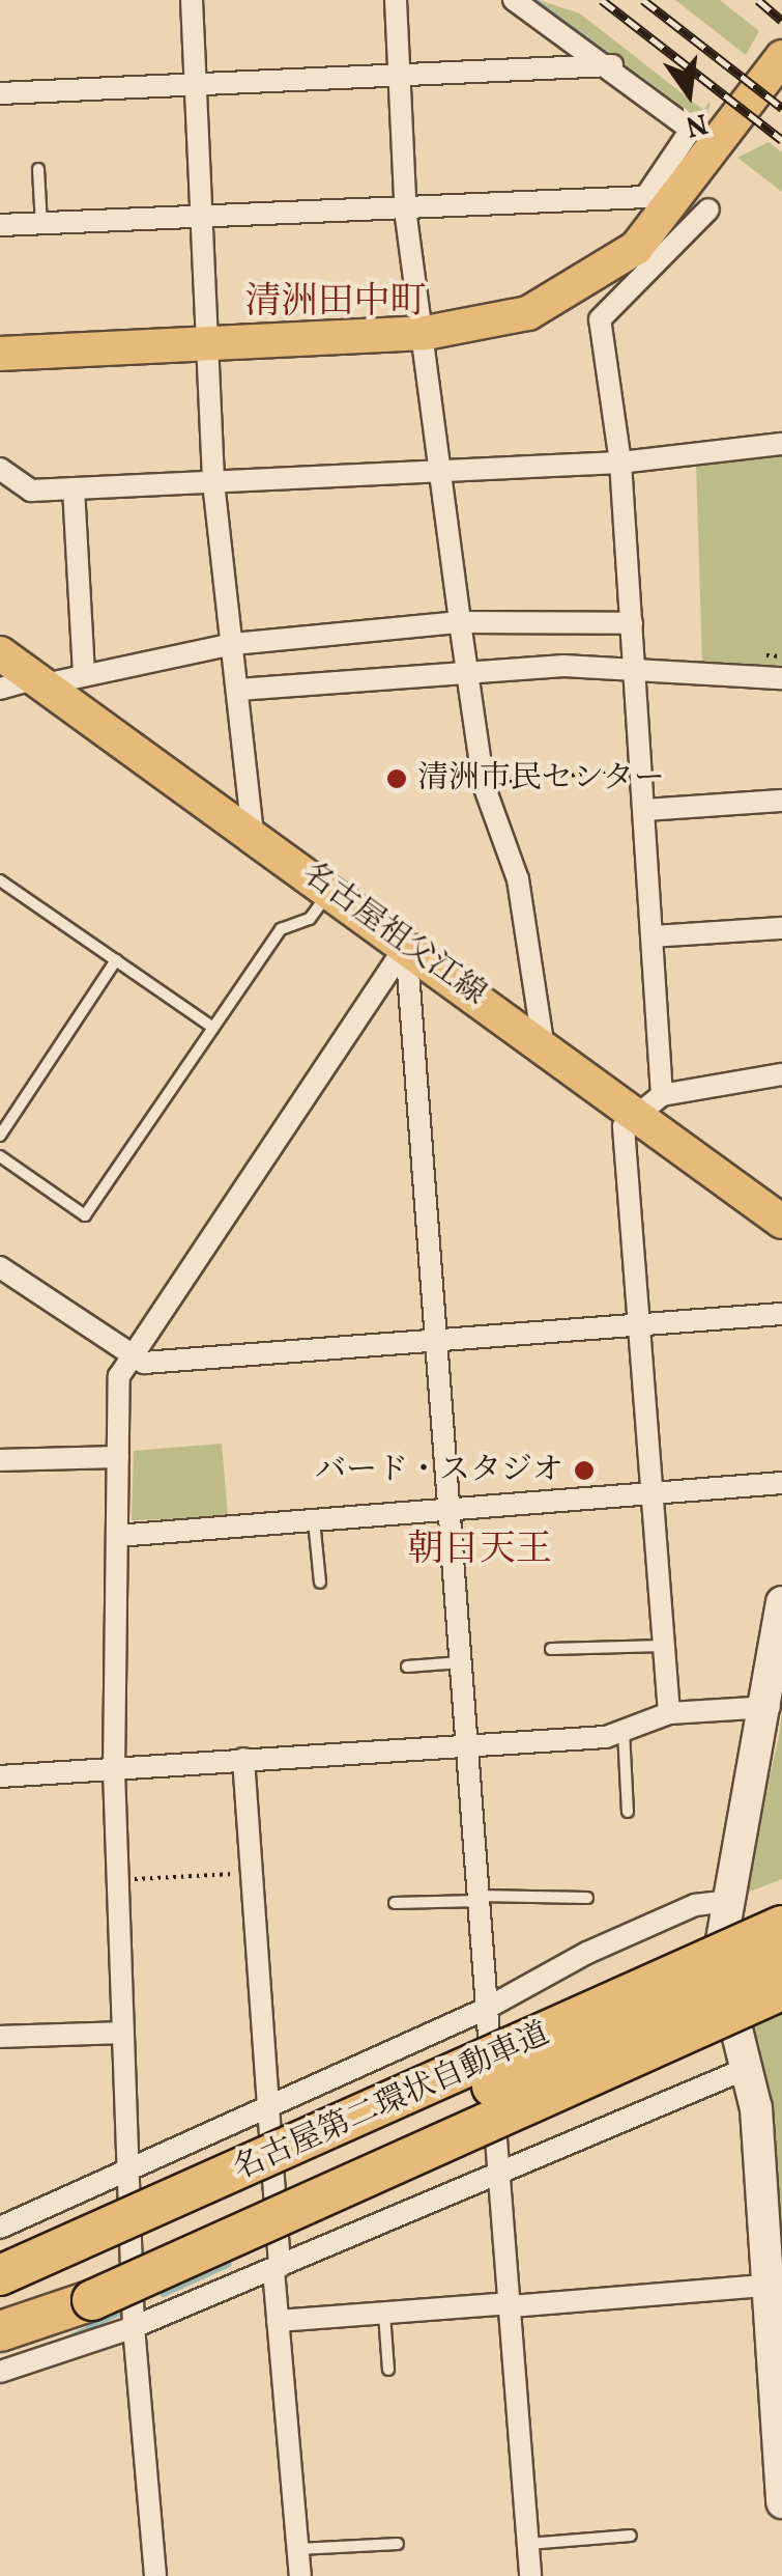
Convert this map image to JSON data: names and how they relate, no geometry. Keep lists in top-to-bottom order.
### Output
{
  "streets": {
    "highway": ["名古屋第二環状自動車道"],
    "main road": ["名古屋祖父江線"]
  },
  "districts": ["清洲田中町", "朝日天王"],
  "places": ["清洲市民センター", "バード・スタジオ"],
  "north": "bottom"
}
